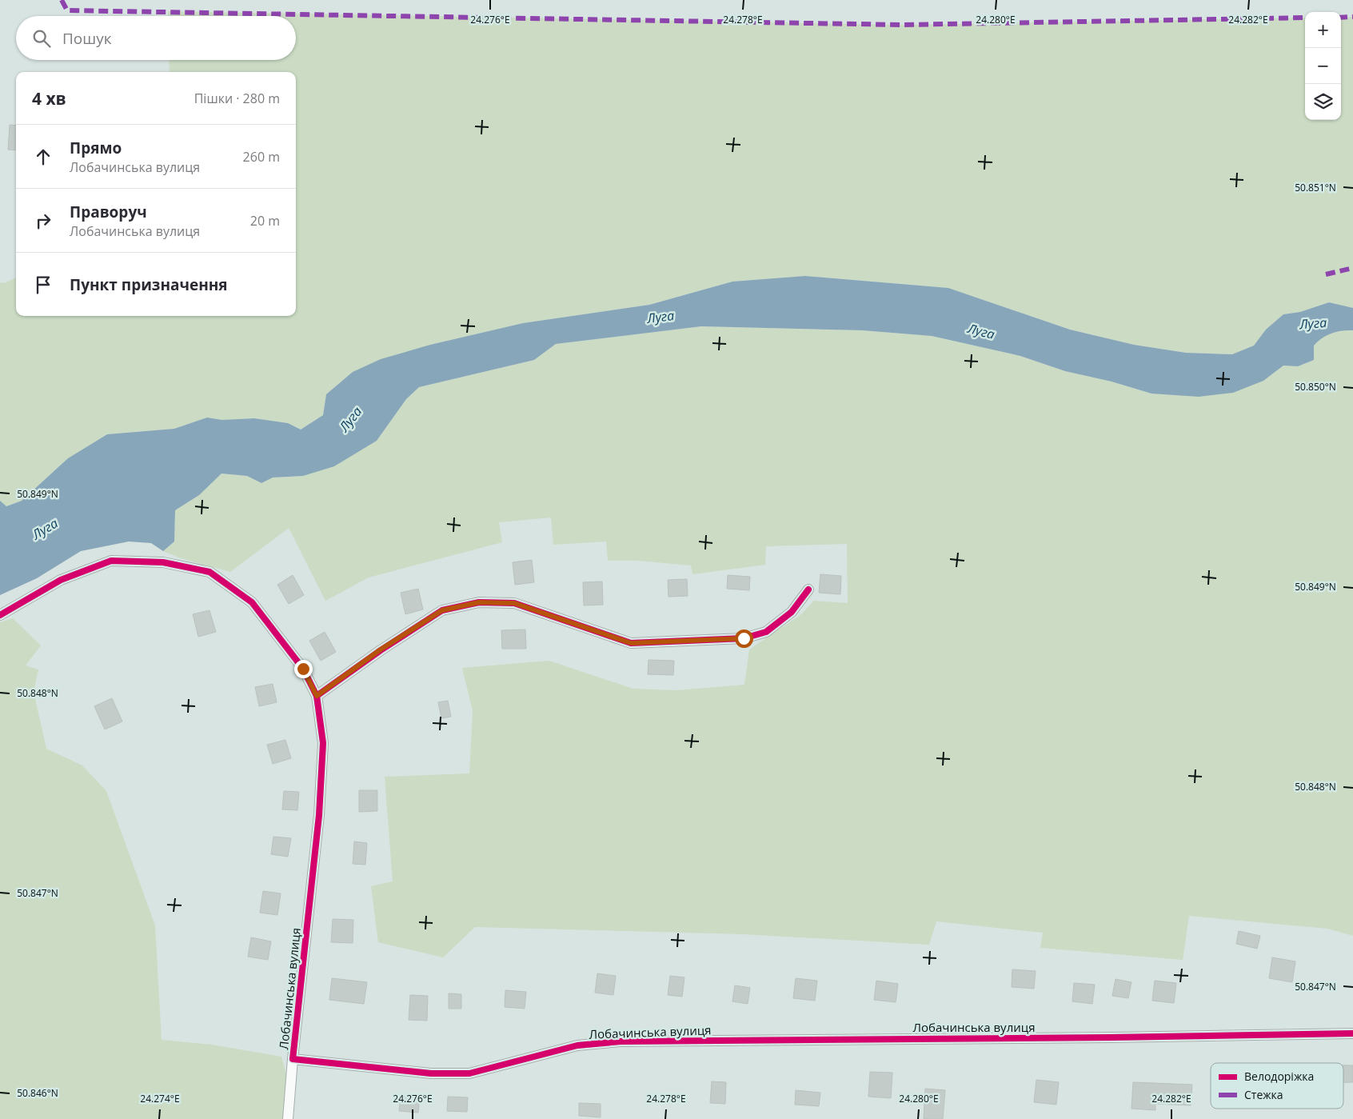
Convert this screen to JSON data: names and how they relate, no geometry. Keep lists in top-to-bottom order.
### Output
{
  "streets": {
    "street": ["Лобачинська вулиця"]
  },
  "water": ["Луга"],
  "legend": ["Велодоріжка", "Стежка"],
  "page": {
    "map_buttons": ["+", "−"],
    "search": "Пошук",
    "heading": ["4 хв", "Пішки · 280 m"],
    "list": [
      ["Прямо", "Лобачинська вулиця", "260 m"],
      ["Праворуч", "Лобачинська вулиця", "20 m"],
      "Пункт призначення"
    ]
  },
  "coordinates": [
    "24.276°E",
    "24.278°E",
    "24.280°E",
    "24.282°E",
    "50.851°N",
    "50.850°N",
    "50.849°N",
    "50.848°N",
    "50.847°N",
    "50.846°N",
    "24.274°E"
  ]
}
